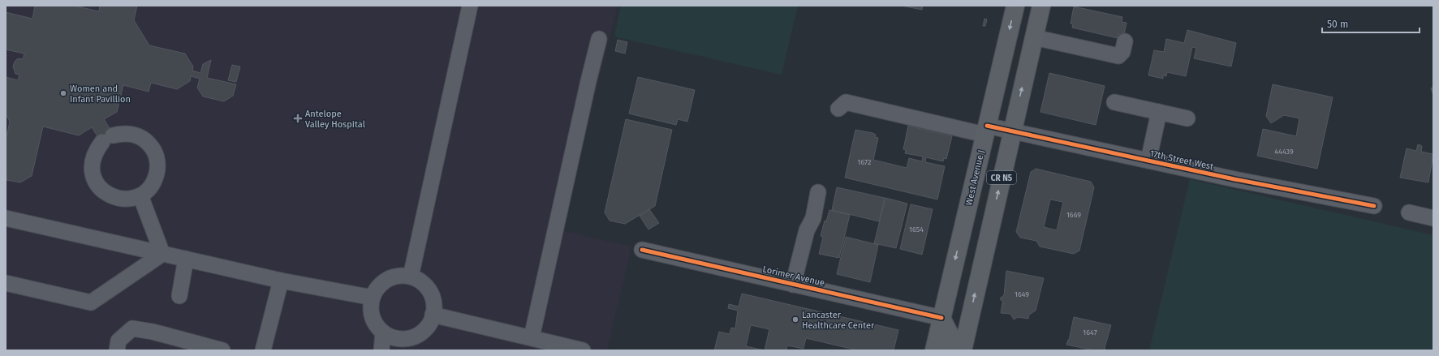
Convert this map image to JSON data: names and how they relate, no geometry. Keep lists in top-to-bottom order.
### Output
{
  "streets": {
    "main road": ["West Avenue J", "CR N5"],
    "street": ["17th Street West", "Lorimer Avenue"]
  },
  "crossings": [
    ["17th Street West", "West Avenue J"],
    ["17th Street West", "CR N5"],
    ["West Avenue J", "Lorimer Avenue"]
  ],
  "places": {
    "other": ["Women and Infant Pavillion", "Lancaster Healthcare Center"],
    "health": ["Antelope Valley Hospital"]
  },
  "house_numbers": [
    "44439",
    "1672",
    "1669",
    "1654",
    "1649",
    "1647"
  ],
  "scale_bar": "50 m"
}
